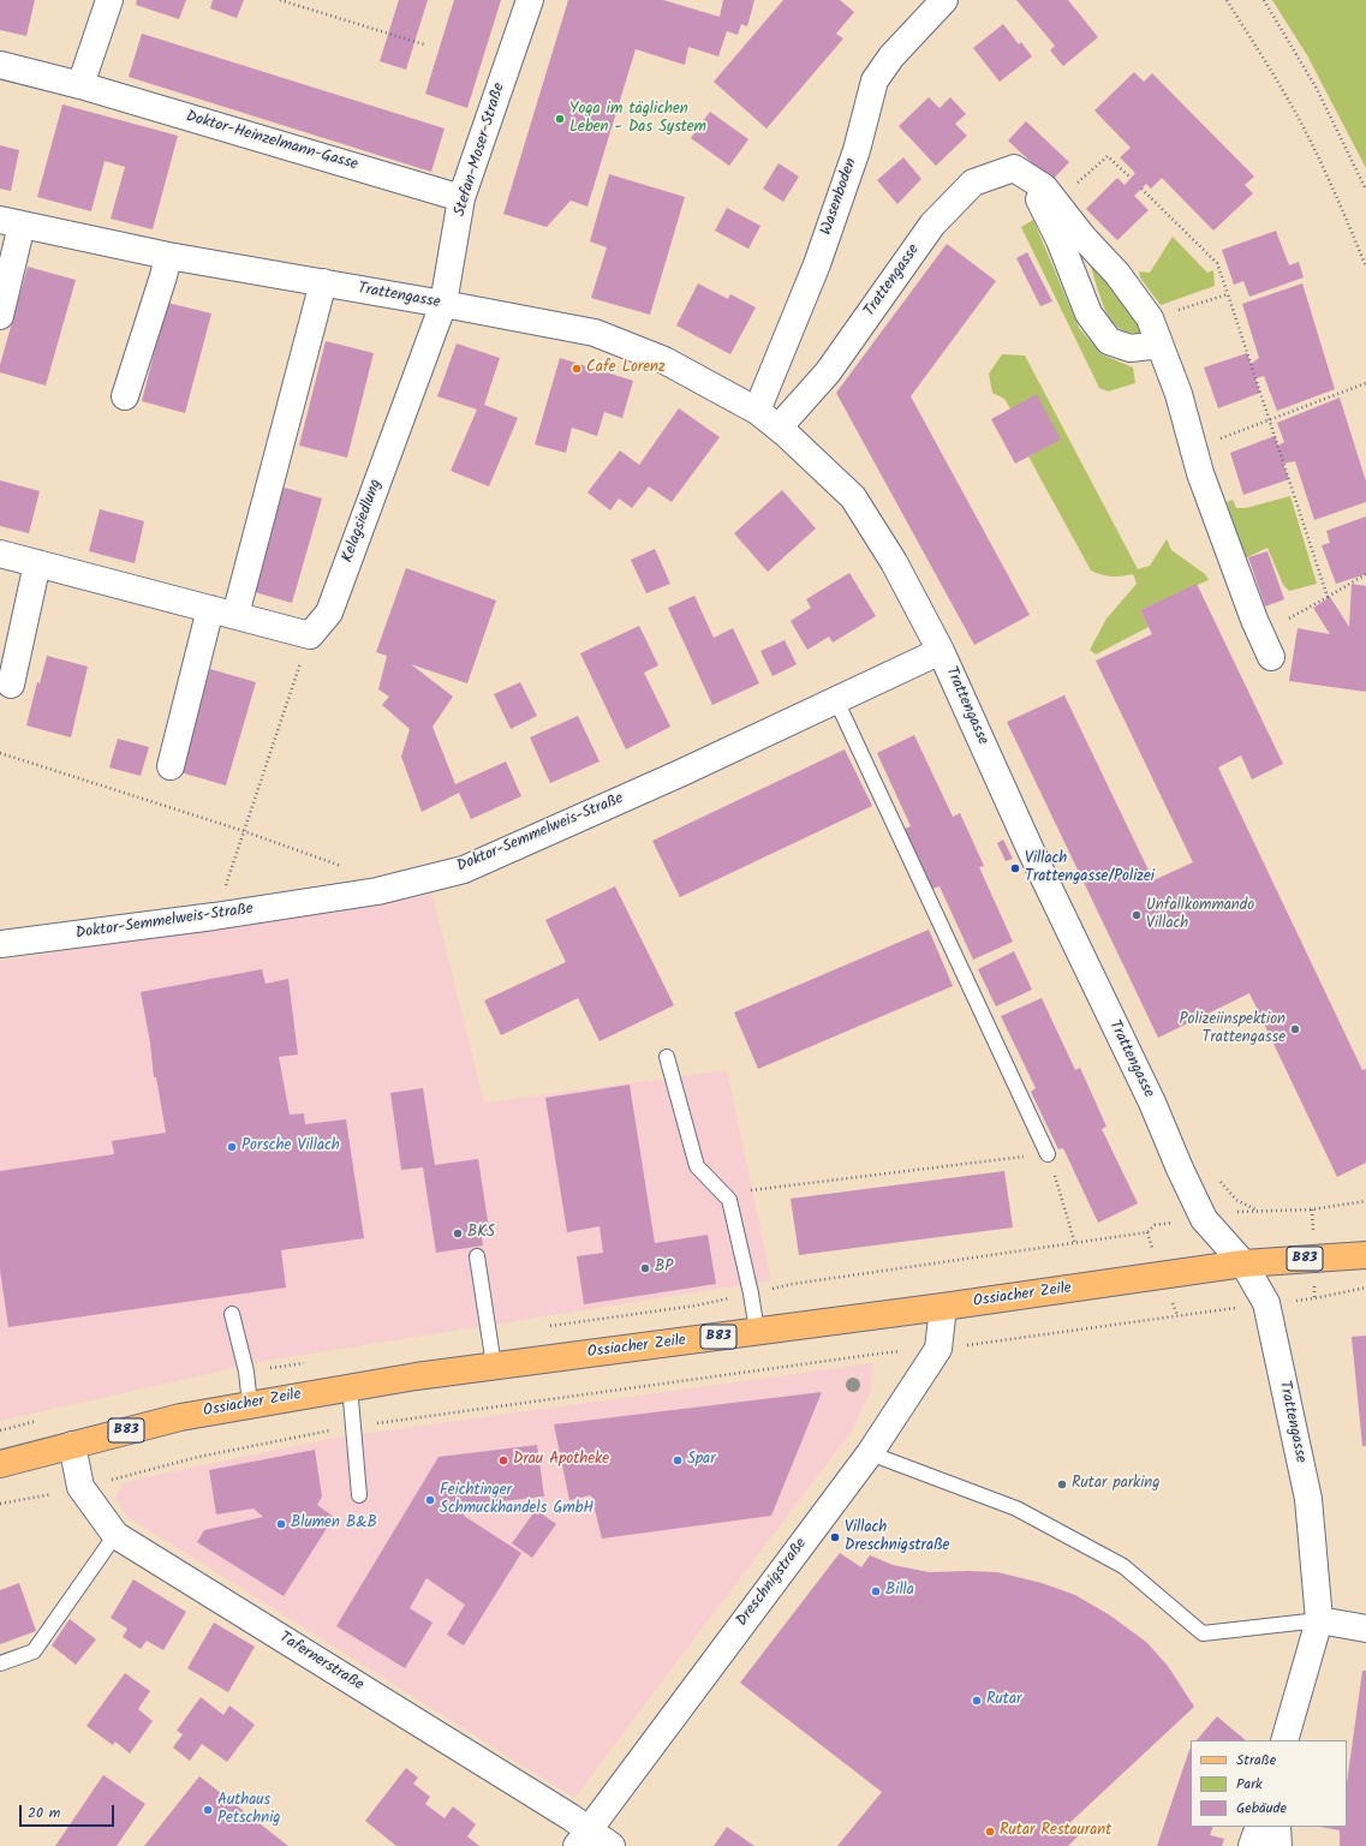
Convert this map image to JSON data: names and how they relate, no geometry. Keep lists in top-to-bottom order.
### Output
{
  "streets": {
    "main road": ["B83", "Ossiacher Zeile"],
    "street": [
      "Doktor-Heinzelmann-Gasse",
      "Stefan-Moser-Straße",
      "Wasenboden",
      "Trattengasse",
      "Kelagsiedlung",
      "Doktor-Semmelweis-Straße",
      "Dreschnigstraße",
      "Tafernerstraße"
    ]
  },
  "crossings": [
    ["Doktor-Heinzelmann-Gasse", "Stefan-Moser-Straße"],
    ["Stefan-Moser-Straße", "Trattengasse"],
    ["Stefan-Moser-Straße", "Kelagsiedlung"],
    ["Wasenboden", "Trattengasse"],
    ["Trattengasse", "Kelagsiedlung"],
    ["Trattengasse", "Doktor-Semmelweis-Straße"],
    ["Trattengasse", "Ossiacher Zeile"],
    ["Ossiacher Zeile", "Dreschnigstraße"],
    ["Ossiacher Zeile", "Tafernerstraße"],
    ["Dreschnigstraße", "Tafernerstraße"]
  ],
  "places": [
    "Yoga im täglichen Leben - Das System",
    "Cafe Lorenz",
    "Villach Trattengasse/Polizei",
    "Unfallkommando Villach",
    "Polizeiinspektion Trattengasse",
    "Porsche Villach",
    "BKS",
    "BP",
    "Drau Apotheke",
    "Spar",
    "Rutar parking",
    "Feichtinger Schmuckhandels GmbH",
    "Blumen B&B",
    "Villach Dreschnigstraße",
    "Billa",
    "Rutar",
    "Authaus Petschnig",
    "Rutar Restaurant"
  ],
  "legend": ["Straße", "Park", "Gebäude"],
  "scale_bar": "20 m"
}
